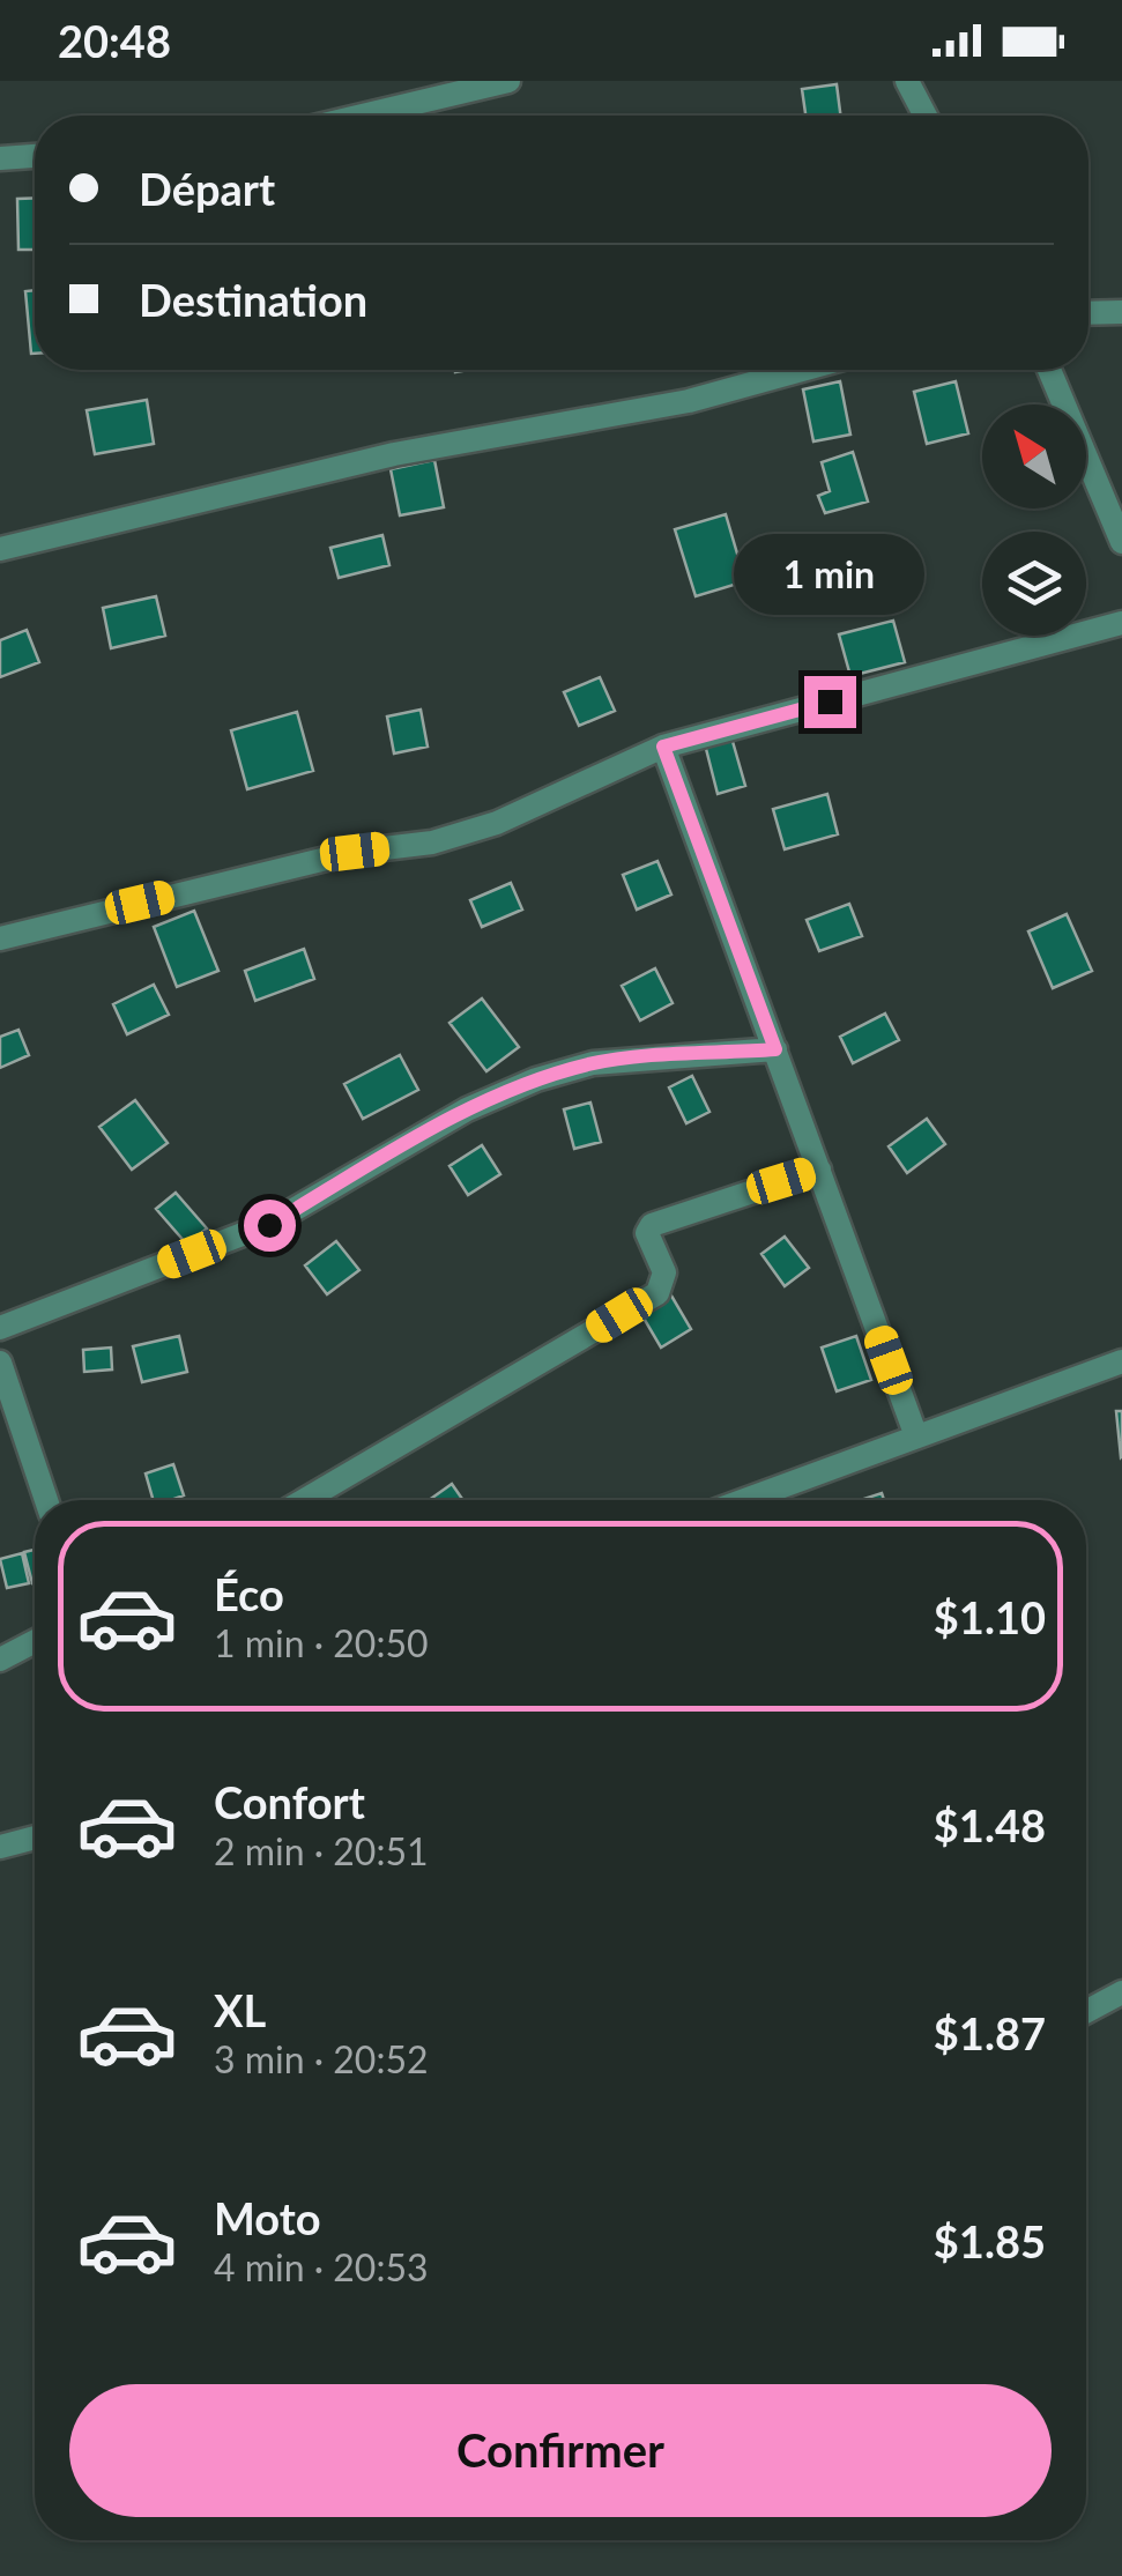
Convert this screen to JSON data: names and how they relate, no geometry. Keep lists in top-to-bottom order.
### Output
{
  "north": "top left",
  "page": {
    "status": "20:48",
    "banner": ["Départ", "Destination"],
    "bubble": "1 min",
    "list": [
      {
        "name": "Éco",
        "note": "1 min · 20:50",
        "value": "$1.10"
      },
      {
        "name": "Confort",
        "note": "2 min · 20:51",
        "value": "$1.48"
      },
      {
        "name": "XL",
        "note": "3 min · 20:52",
        "value": "$1.87"
      },
      {
        "name": "Moto",
        "note": "4 min · 20:53",
        "value": "$1.85"
      }
    ],
    "buttons": "Confirmer"
  }
}
